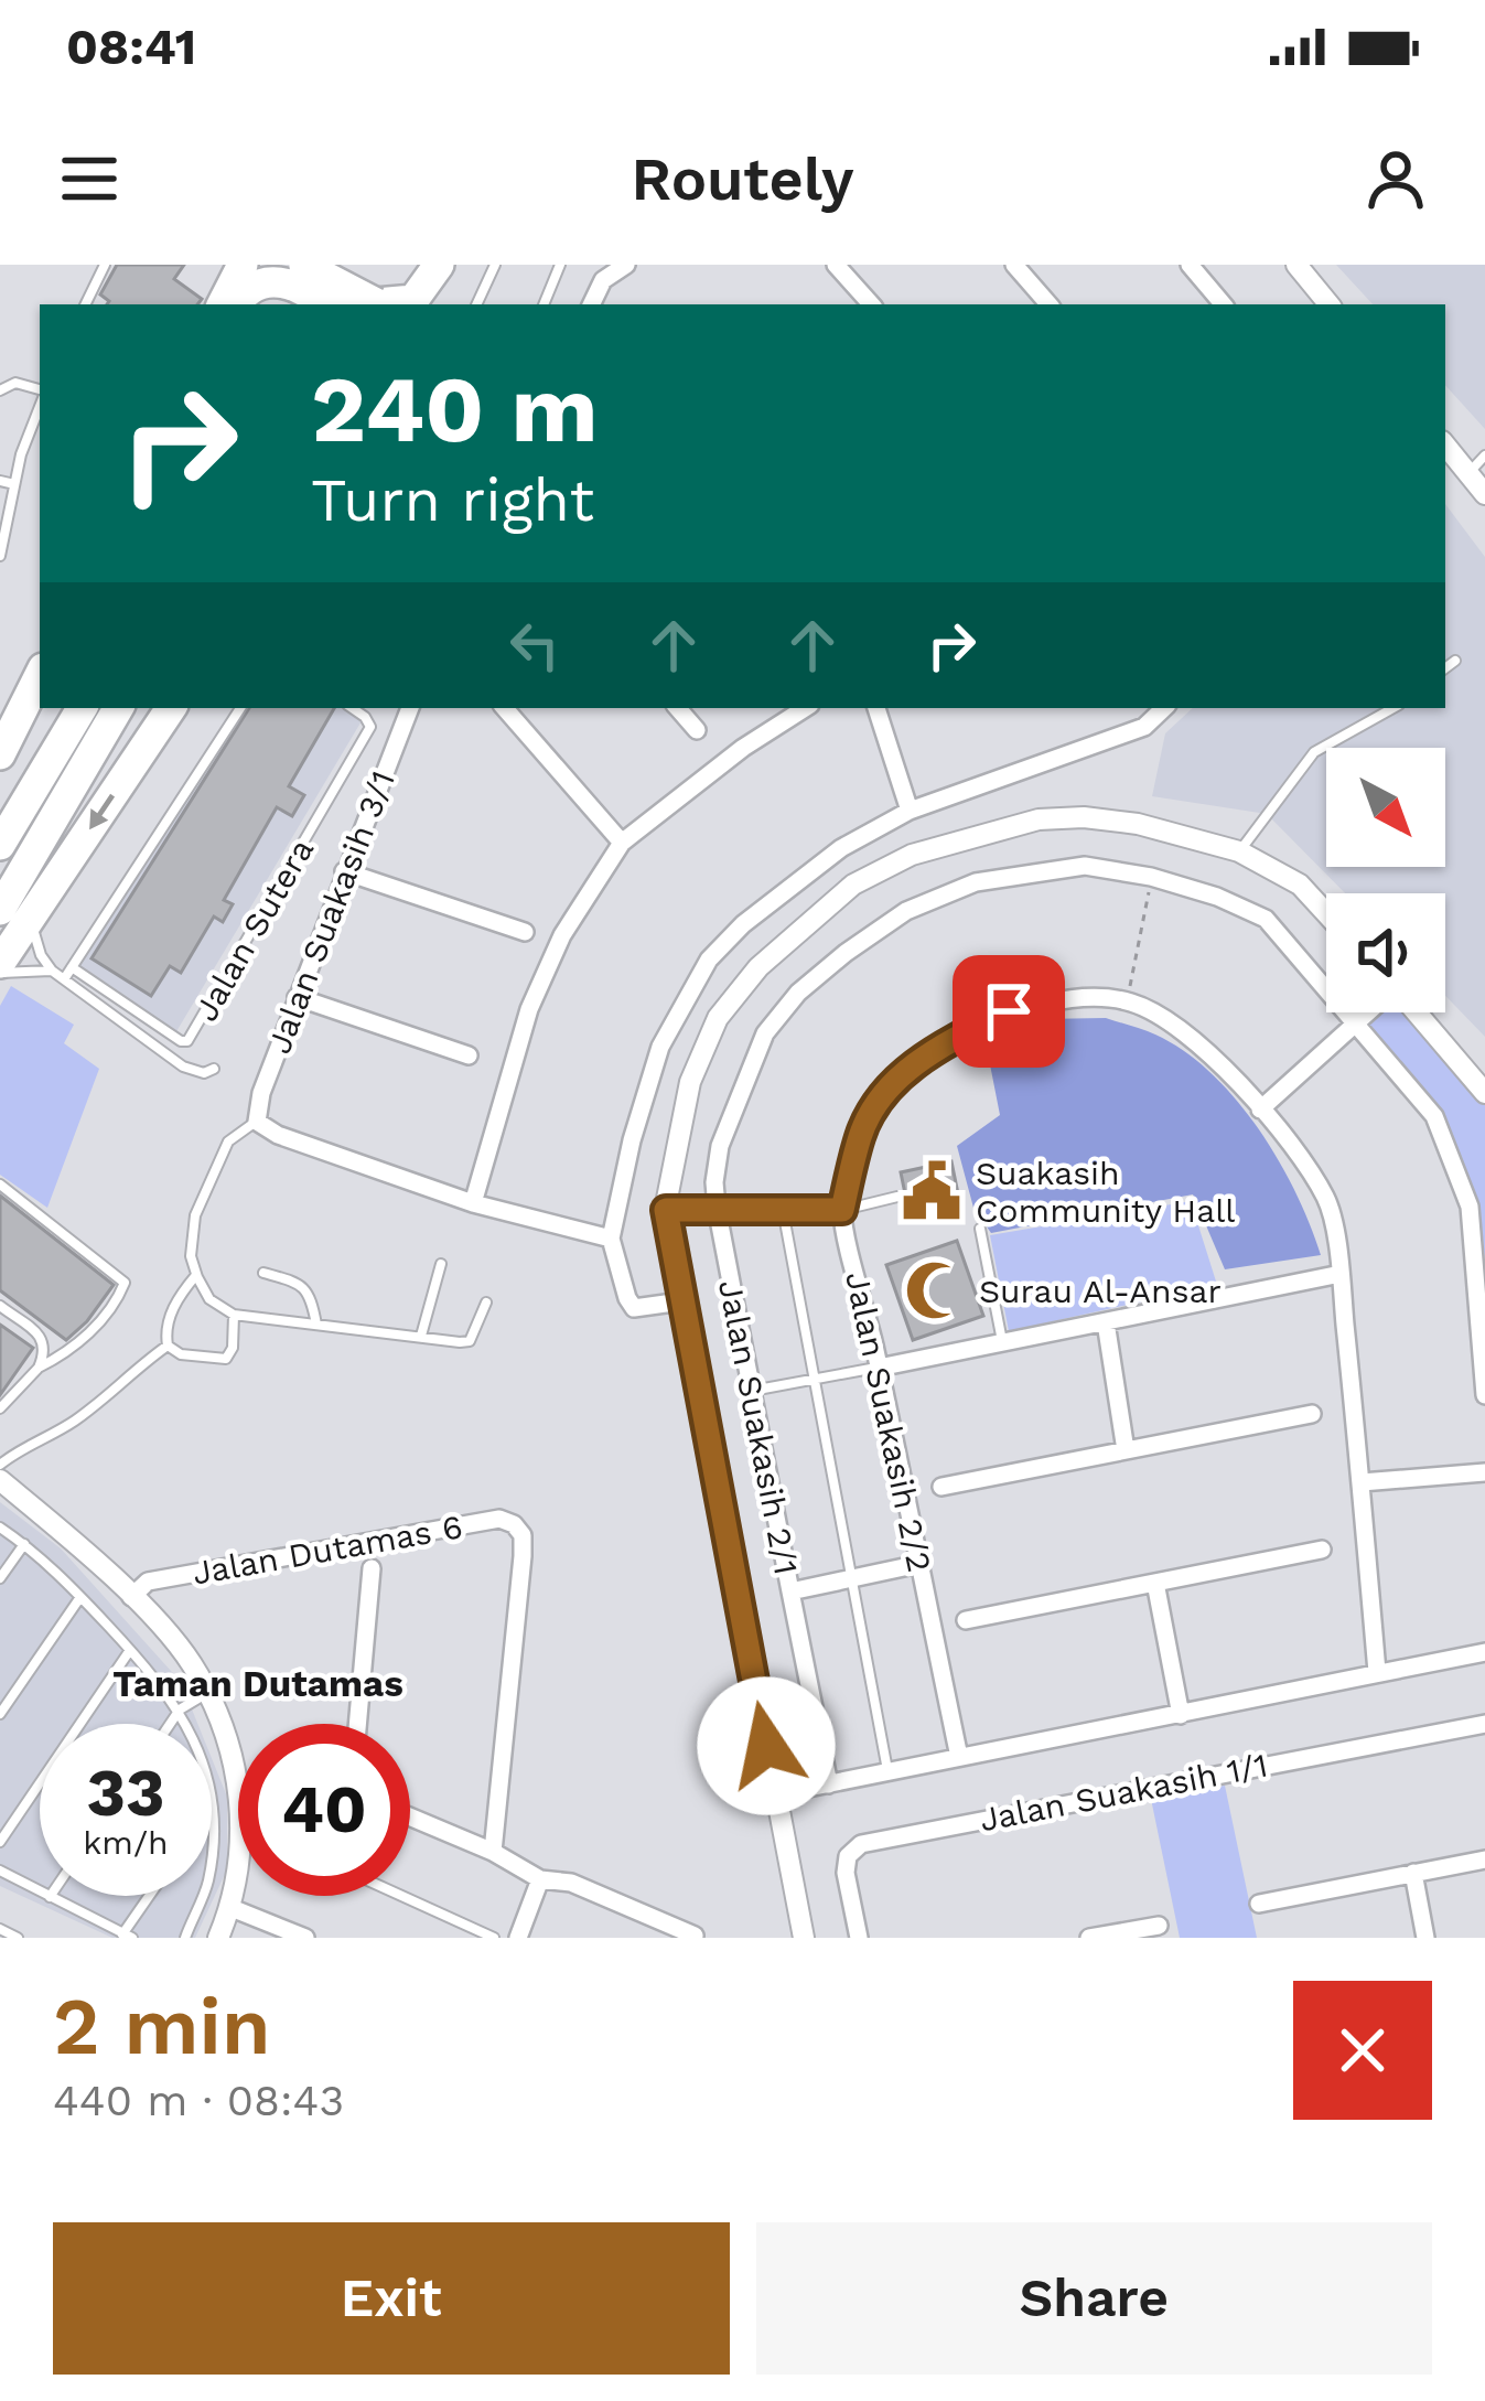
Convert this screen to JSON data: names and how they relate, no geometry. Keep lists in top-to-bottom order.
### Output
{
  "streets": {
    "street": [
      "Jalan Suakasih 3/1",
      "Jalan Suakasih 2/2",
      "Jalan Suakasih 2/1",
      "Jalan Dutamas 6",
      "Jalan Suakasih 1/1"
    ],
    "lane": ["Jalan Sutera"]
  },
  "crossings": [
    ["Jalan Suakasih 2/2", "Jalan Suakasih 2/1"]
  ],
  "districts": ["Taman Dutamas"],
  "places": {
    "public building": ["Suakasih Community Hall"],
    "mosque": ["Surau Al-Ansar"]
  },
  "north": "bottom right",
  "page": {
    "status": "08:41",
    "header": "Routely",
    "turn": ["240 m", "Turn right"],
    "speed": "33 km/h",
    "limit": "40",
    "heading": ["2 min", "440 m · 08:43"],
    "buttons": ["Exit", "Share"]
  }
}
